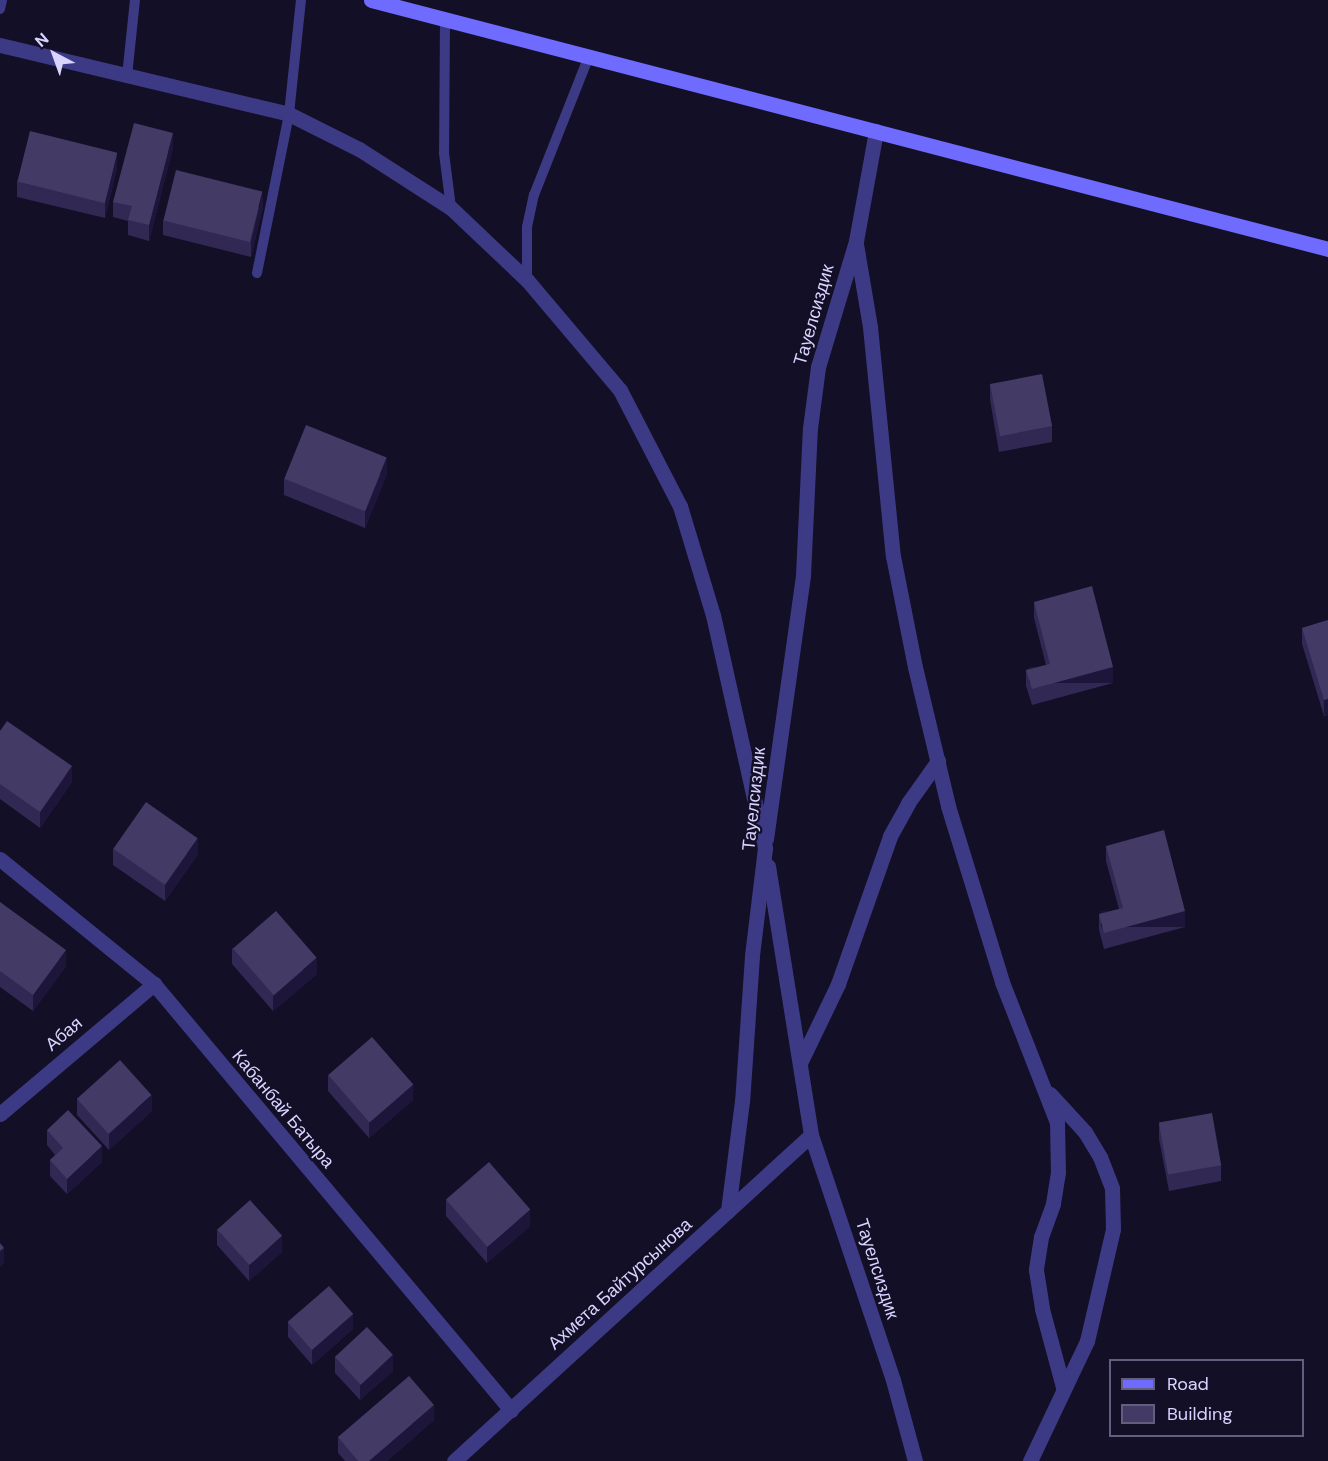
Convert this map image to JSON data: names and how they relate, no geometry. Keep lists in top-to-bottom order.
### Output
{
  "streets": {
    "street": [
      "Тауелсиздик",
      "Абая",
      "Кабанбай Батыра",
      "Ахмета Байтурсынова"
    ]
  },
  "crossings": [
    ["Тауелсиздик", "Ахмета Байтурсынова"],
    ["Абая", "Кабанбай Батыра"],
    ["Кабанбай Батыра", "Ахмета Байтурсынова"]
  ],
  "legend": ["Road", "Building"],
  "north": "top left"
}
